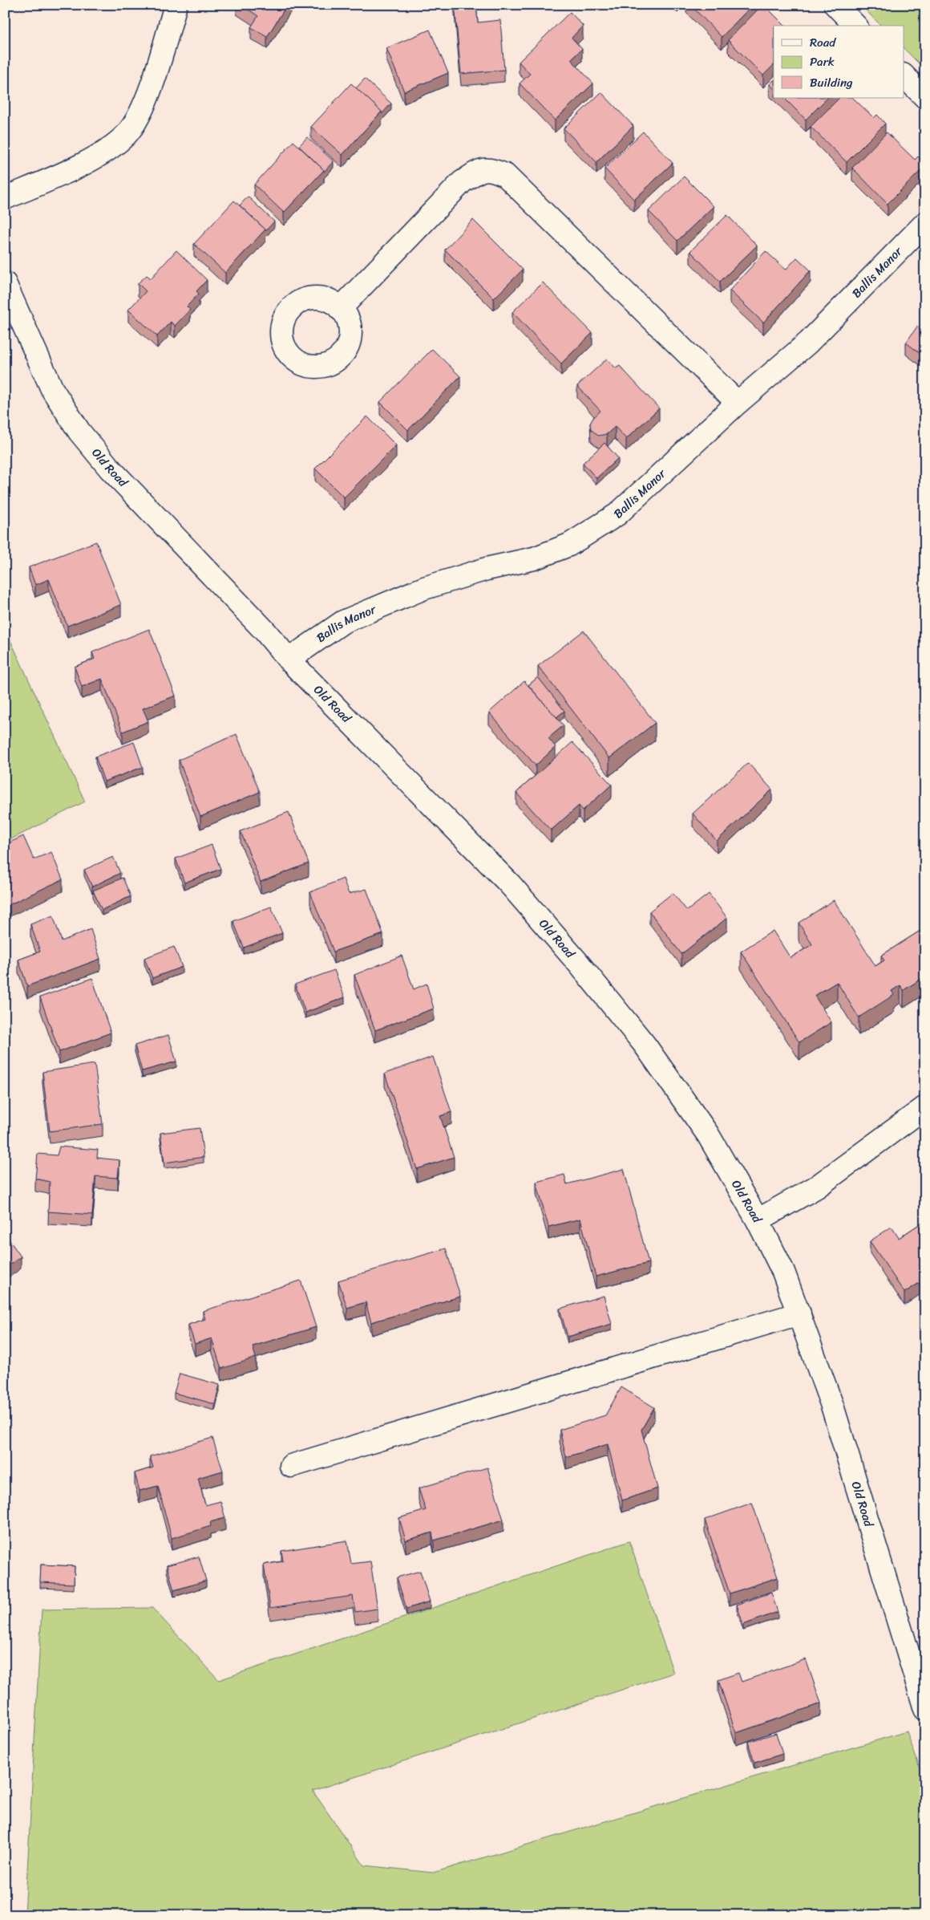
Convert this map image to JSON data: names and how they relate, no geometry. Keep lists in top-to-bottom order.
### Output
{
  "streets": {
    "street": ["Ballis Manor", "Old Road"]
  },
  "crossings": [
    ["Ballis Manor", "Old Road"]
  ],
  "legend": ["Road", "Park", "Building"]
}
